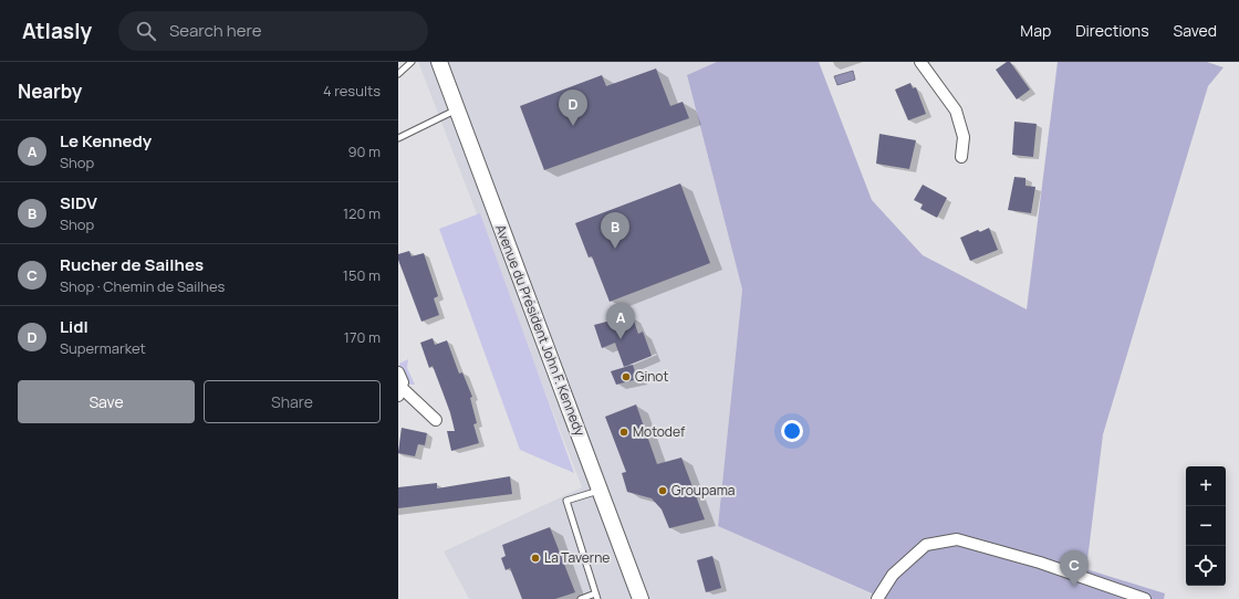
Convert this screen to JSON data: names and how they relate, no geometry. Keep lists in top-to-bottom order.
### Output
{
  "streets": {
    "main road": ["Avenue du Président John F. Kennedy"]
  },
  "places": [
    "Ginot",
    "Motodef",
    "Groupama",
    "La Taverne"
  ],
  "page": {
    "header": "Atlasly",
    "search": "Search here",
    "nav": ["Map", "Directions", "Saved"],
    "heading": ["Nearby", "4 results"],
    "pins": [
      "D",
      "B",
      "A",
      "C"
    ],
    "list": [
      {
        "mark": "A",
        "name": "Le Kennedy",
        "note": "Shop",
        "value": "90 m"
      },
      {
        "mark": "B",
        "name": "SIDV",
        "note": "Shop",
        "value": "120 m"
      },
      {
        "mark": "C",
        "name": "Rucher de Sailhes",
        "note": "Shop · Chemin de Sailhes",
        "value": "150 m"
      },
      {
        "mark": "D",
        "name": "Lidl",
        "note": "Supermarket",
        "value": "170 m"
      }
    ],
    "buttons": ["Save", "Share"],
    "map_buttons": ["+", "−"]
  }
}
